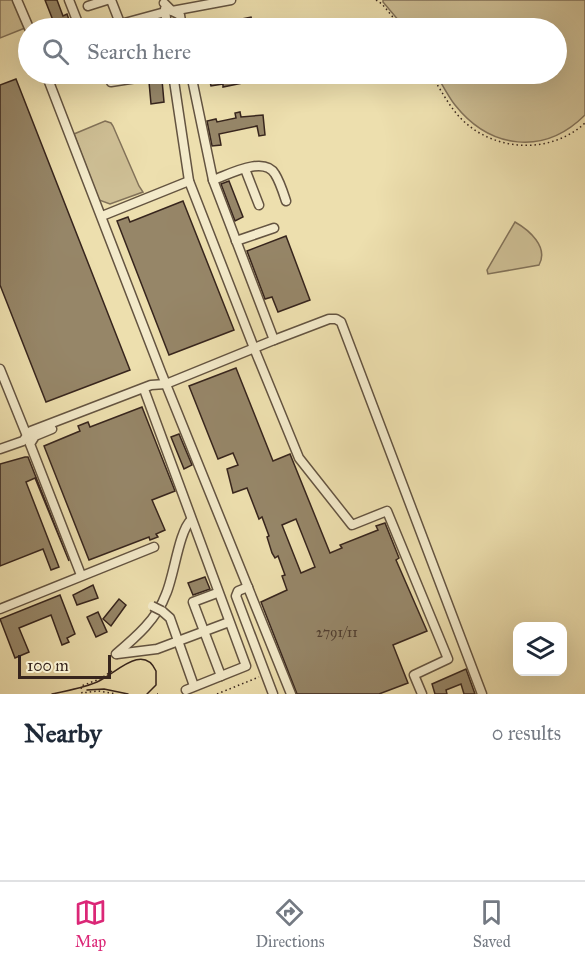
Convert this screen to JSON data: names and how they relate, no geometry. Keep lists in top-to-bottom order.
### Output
{
  "house_numbers": ["2791/11"],
  "scale_bar": "100 m",
  "page": {
    "search": "Search here",
    "scale": "100 m",
    "heading": ["Nearby", "0 results"],
    "nav": ["Map", "Directions", "Saved"]
  }
}
